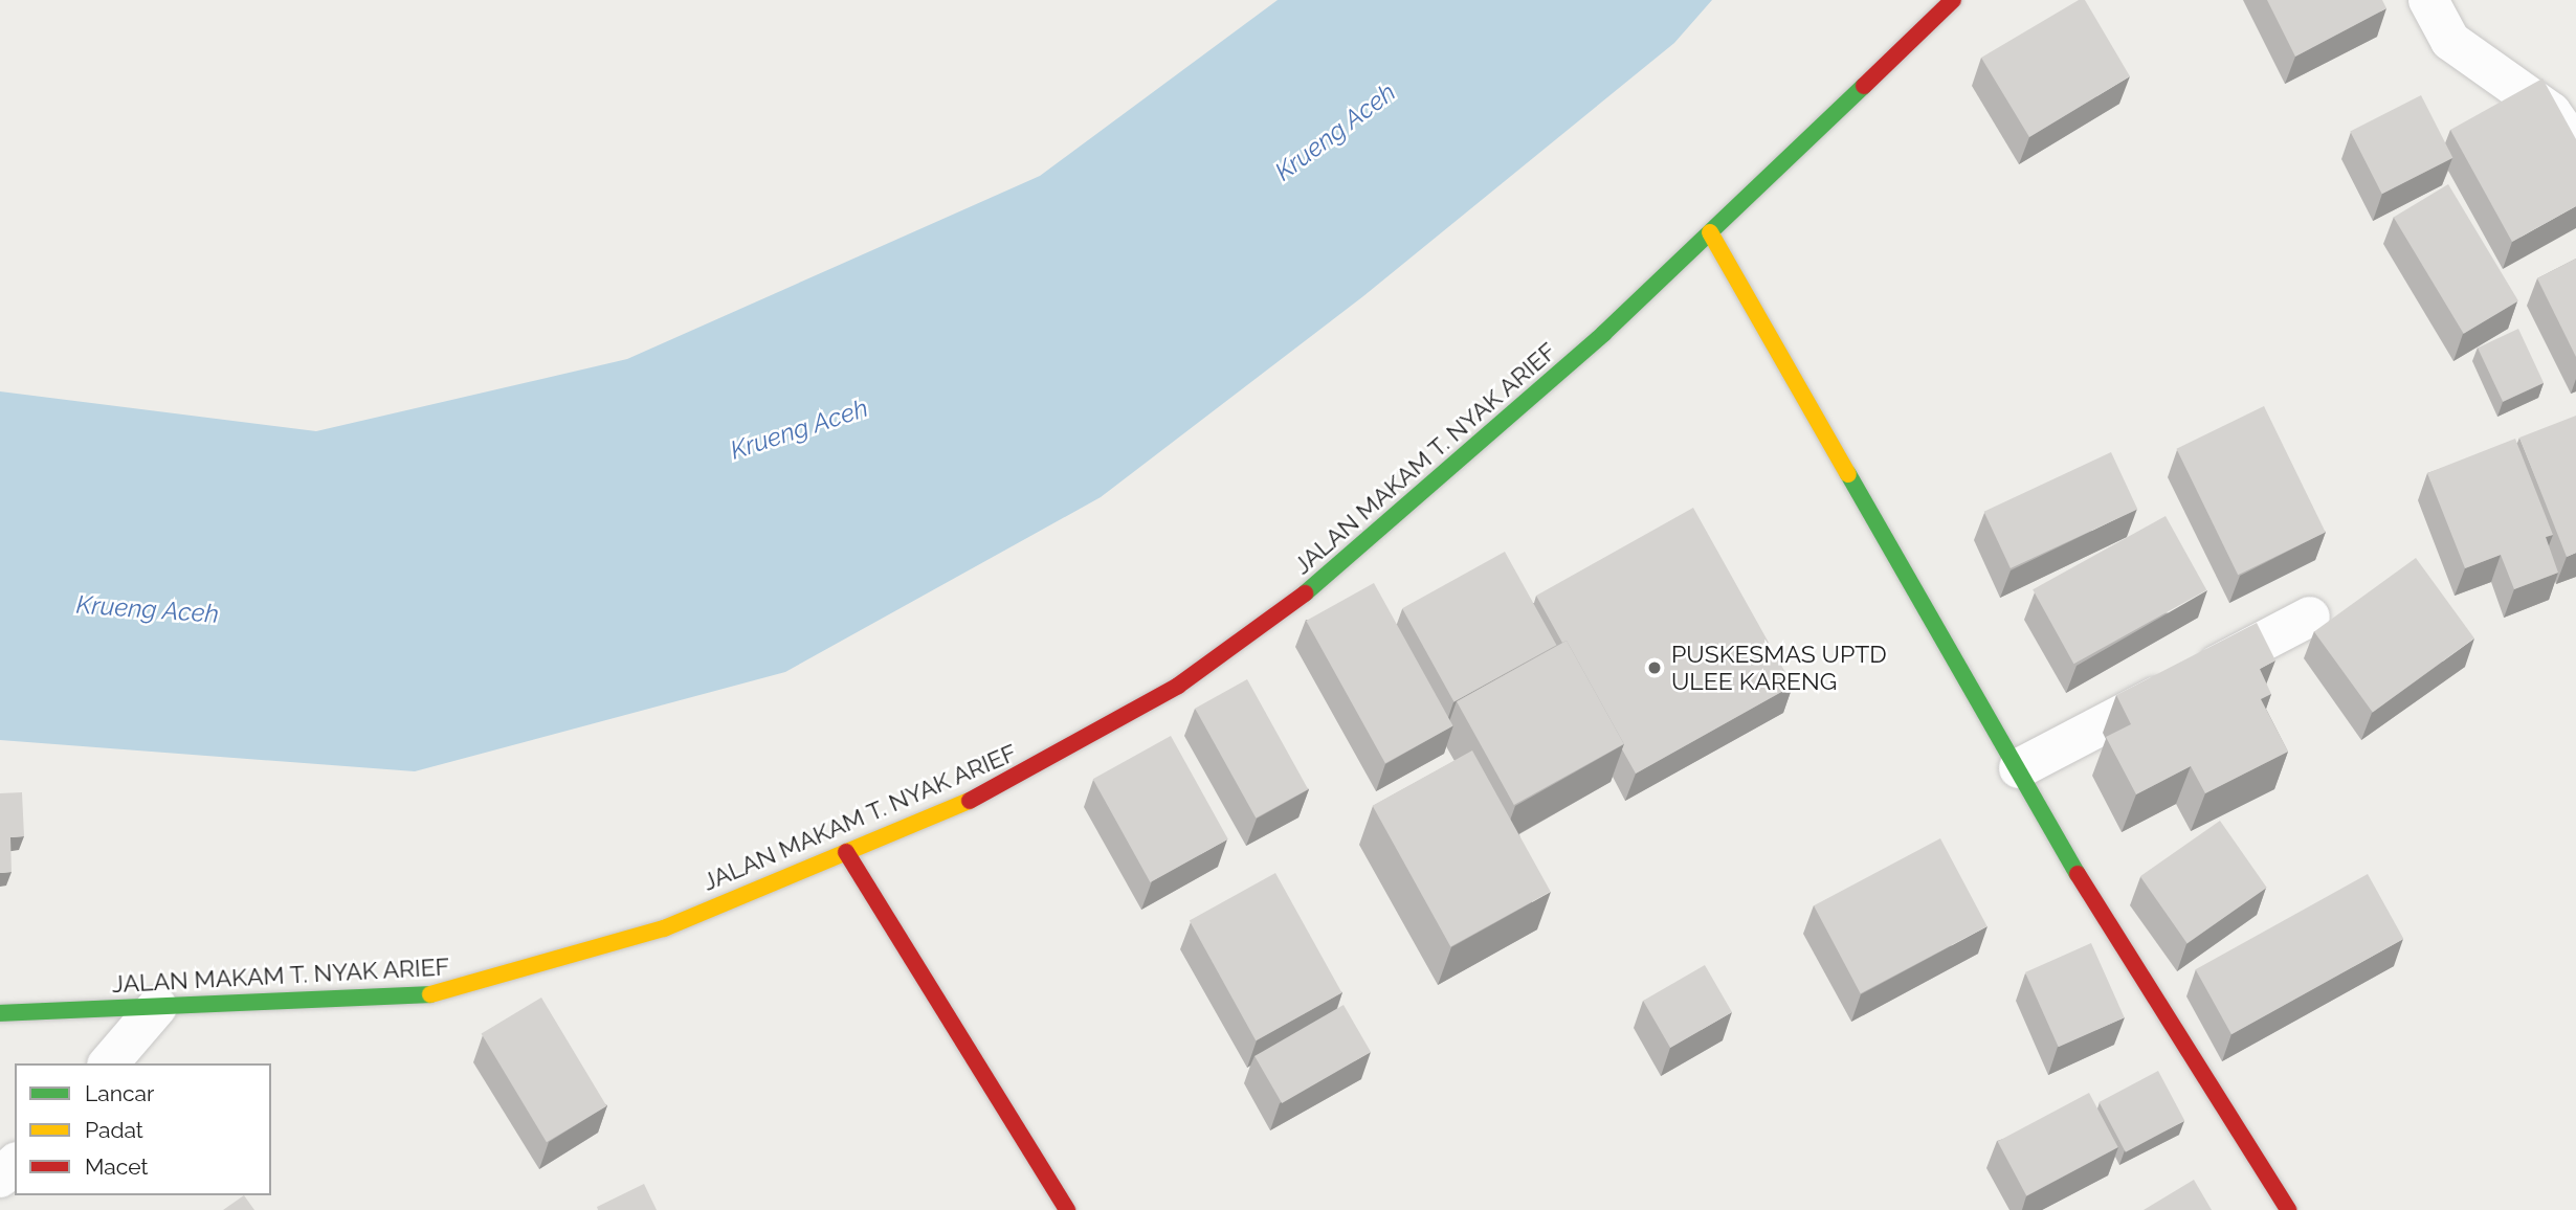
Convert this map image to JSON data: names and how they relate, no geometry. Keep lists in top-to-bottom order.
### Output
{
  "streets": {
    "street": ["JALAN MAKAM T. NYAK ARIEF"]
  },
  "water": ["Krueng Aceh"],
  "places": ["PUSKESMAS UPTD ULEE KARENG"],
  "legend": ["Lancar", "Padat", "Macet"]
}
